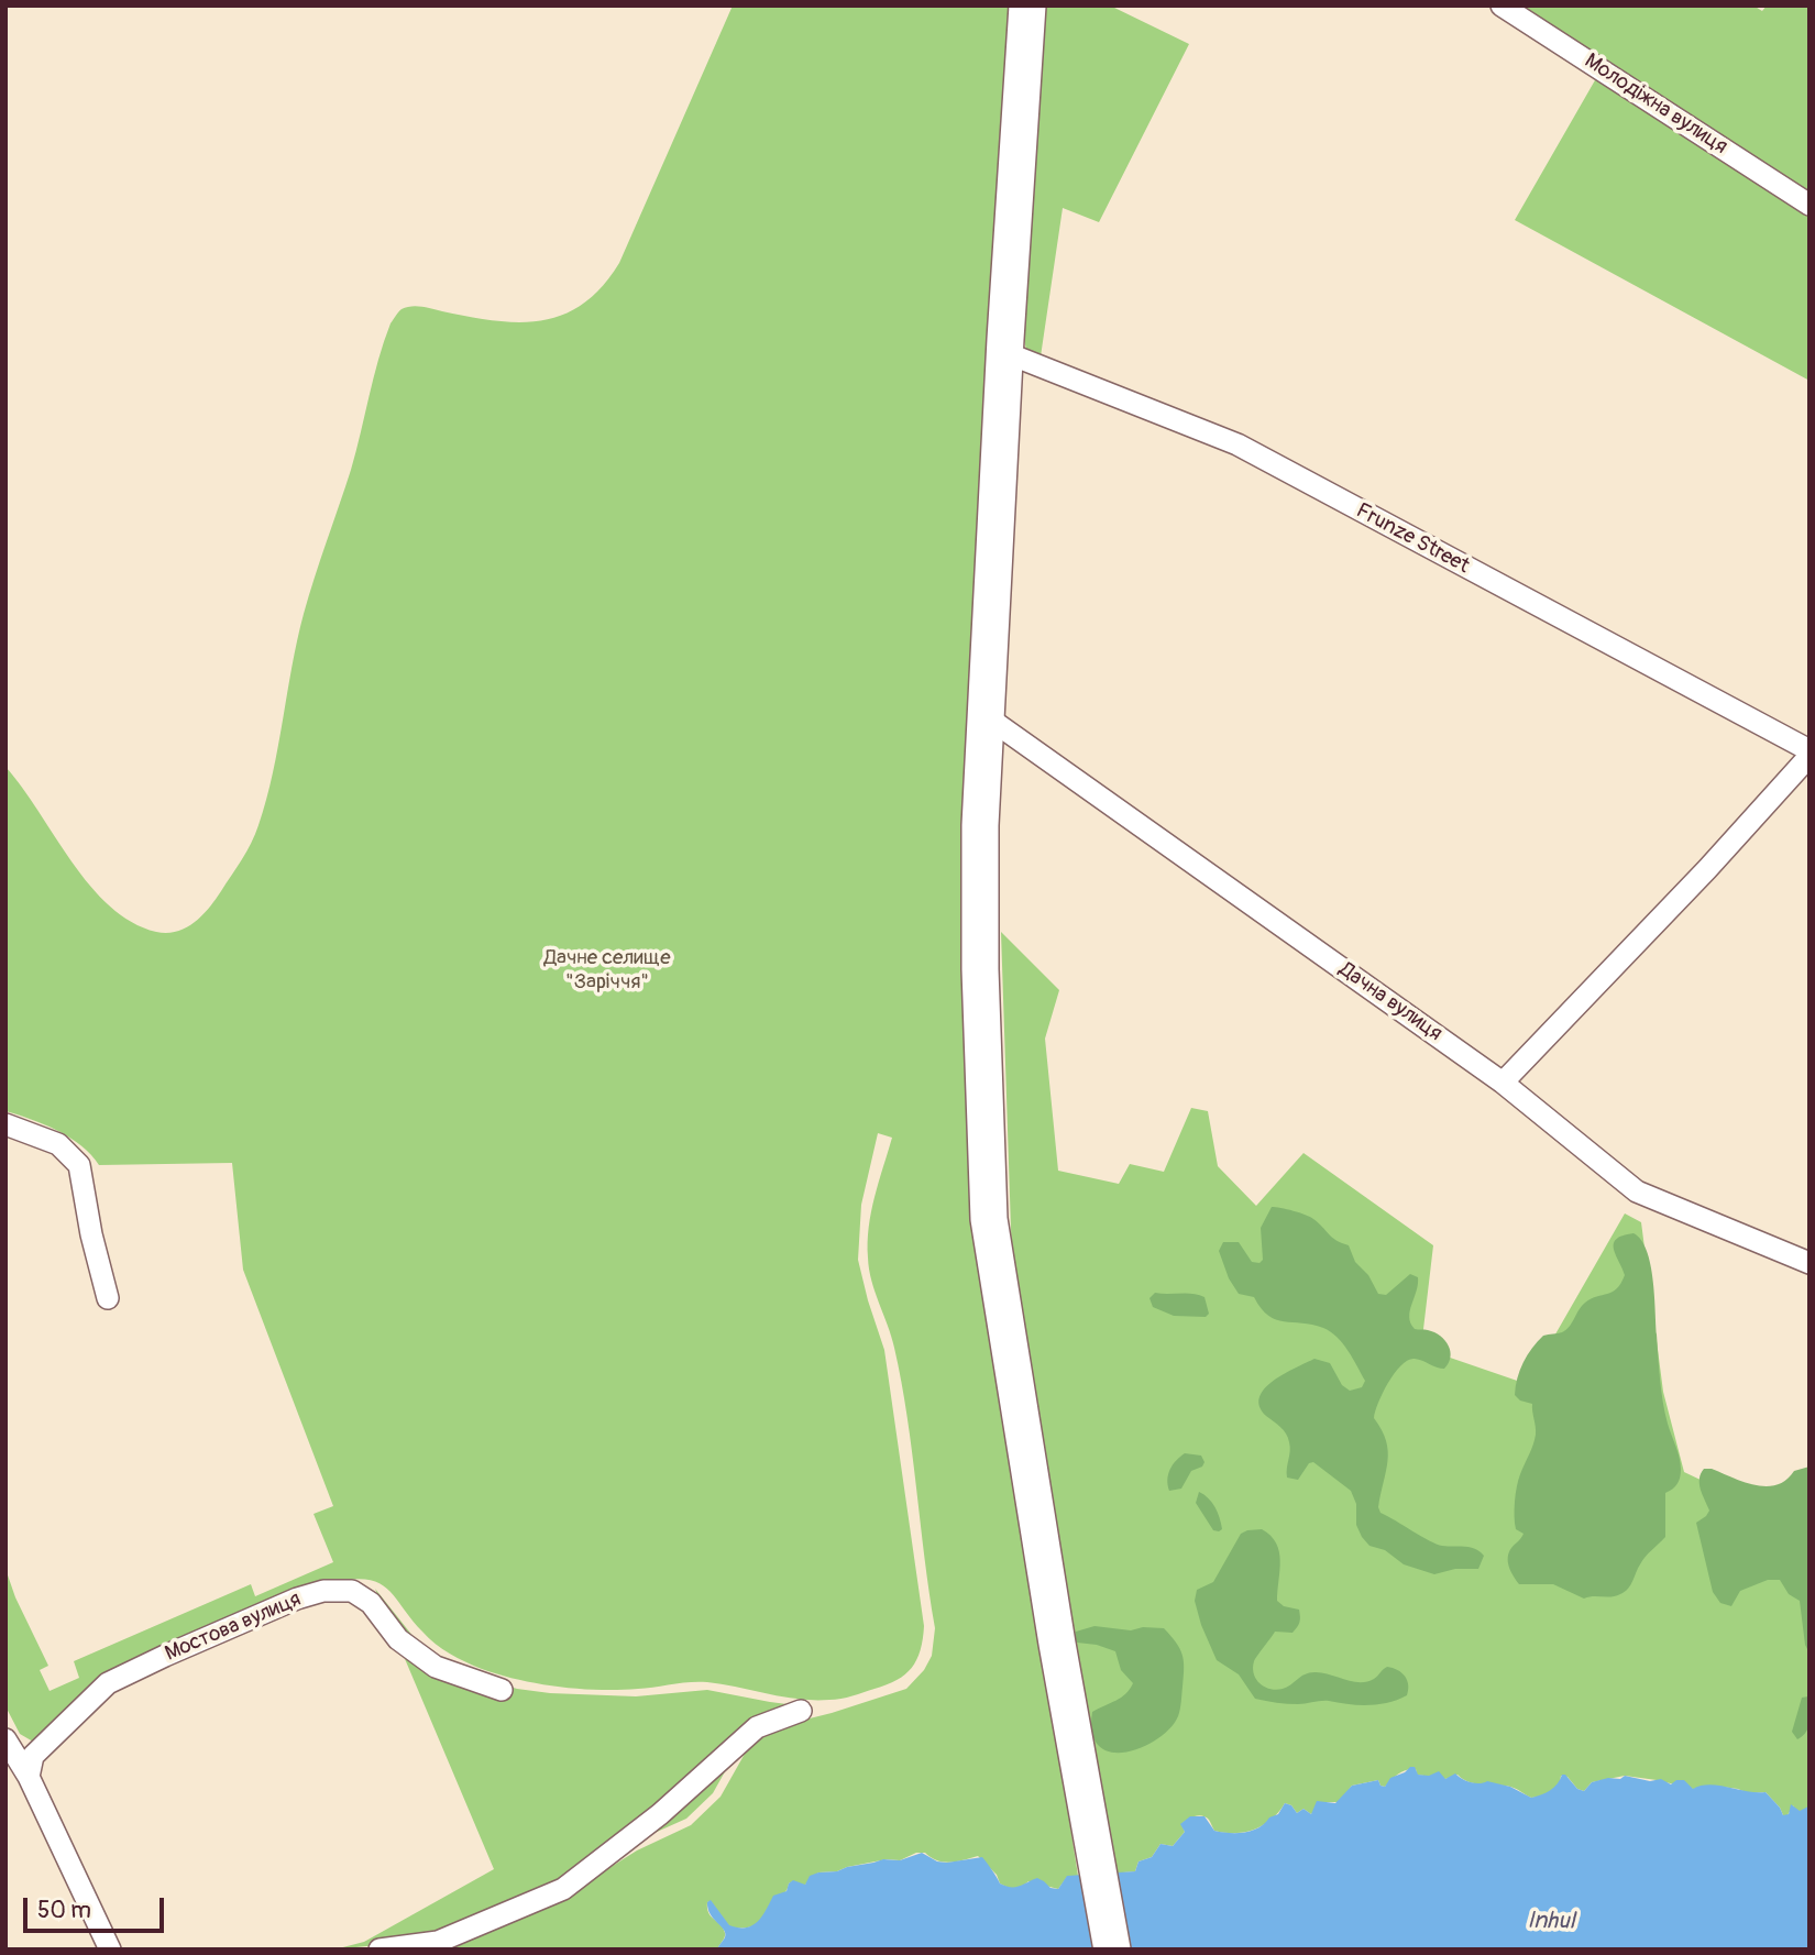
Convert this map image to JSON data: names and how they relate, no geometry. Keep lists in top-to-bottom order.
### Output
{
  "streets": {
    "street": [
      "Молодіжна вулиця",
      "Frunze Street",
      "Дачна вулиця",
      "Мостова вулиця"
    ]
  },
  "water": ["Inhul"],
  "parks": ["Дачне селище \"Заріччя\""],
  "scale_bar": "50 m"
}
